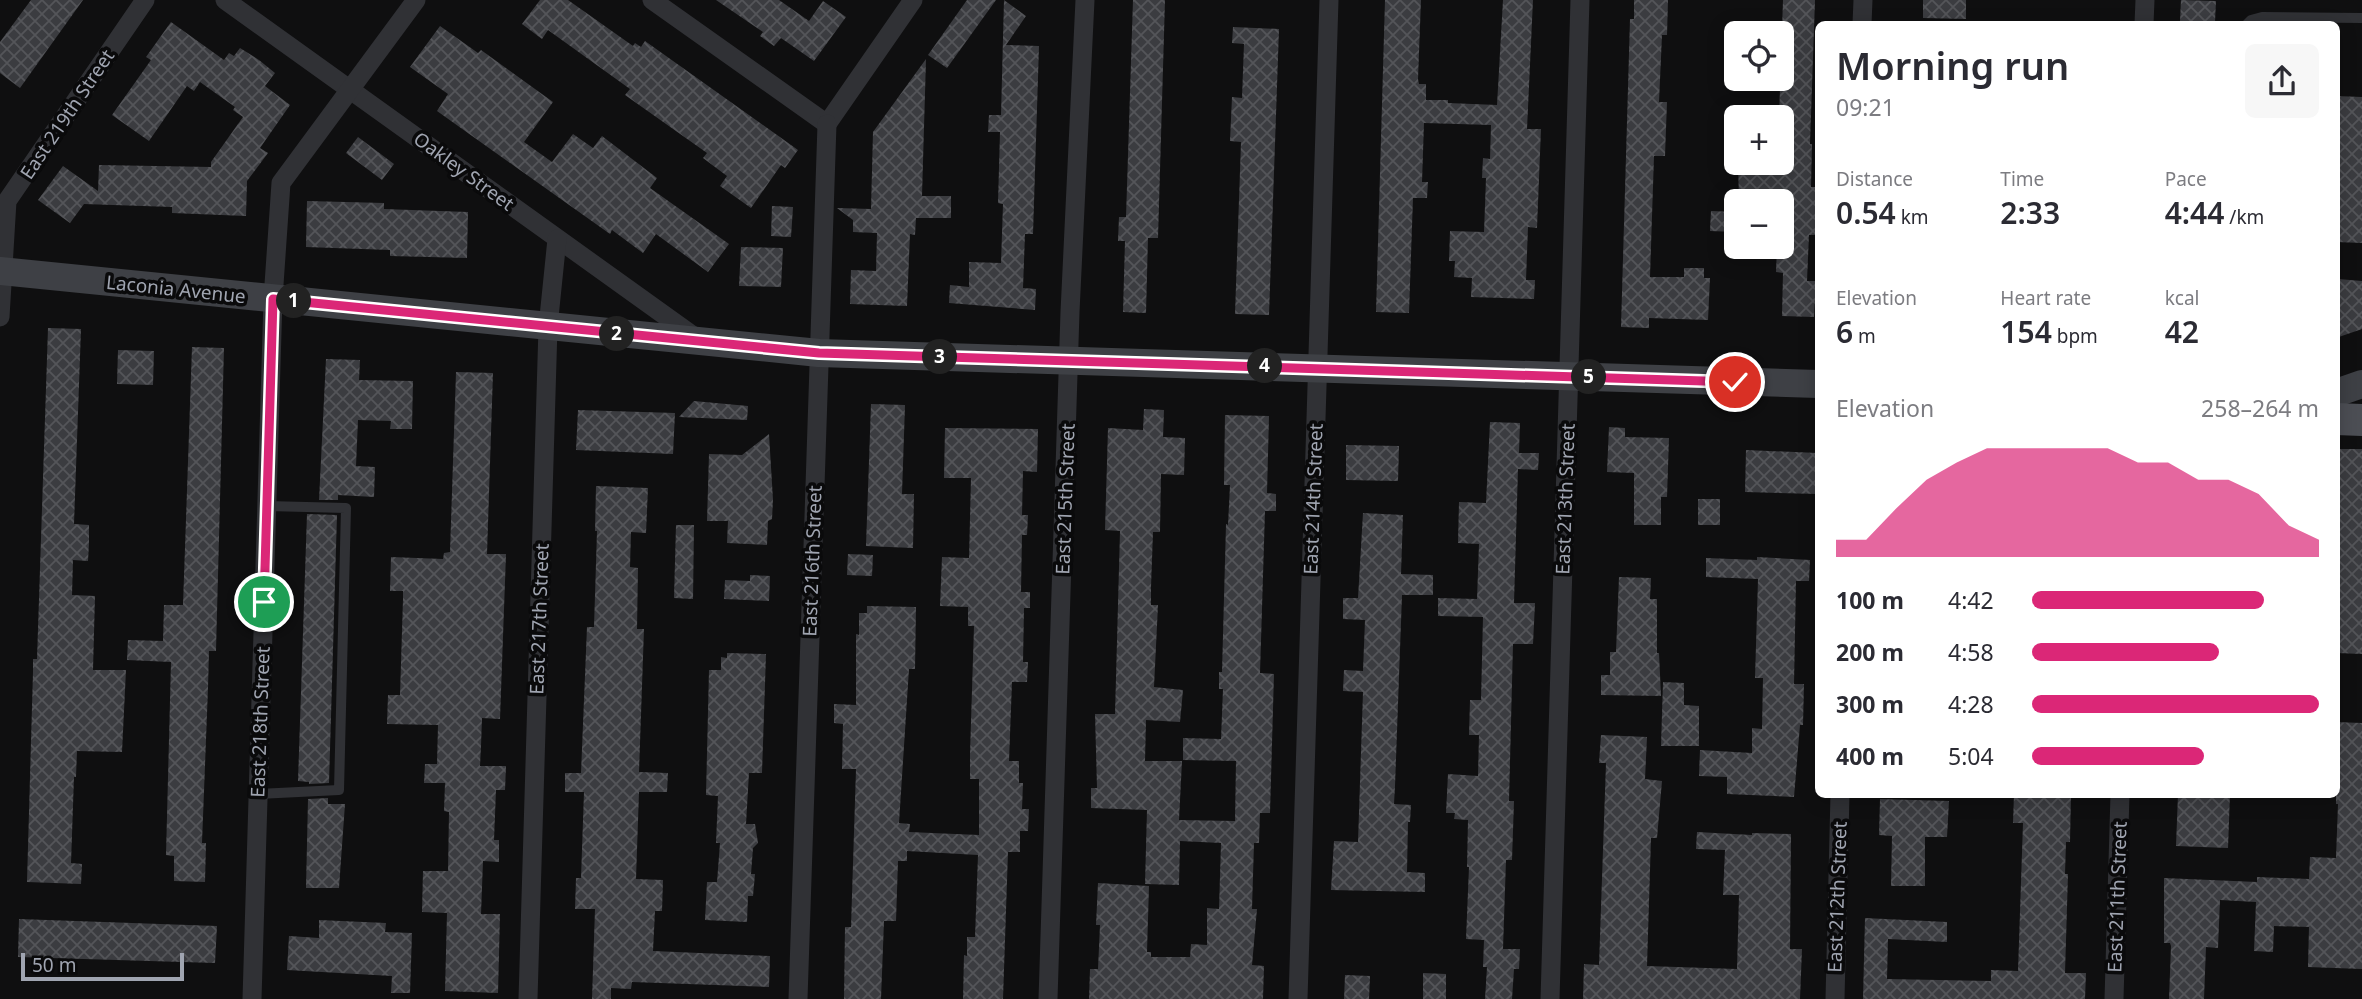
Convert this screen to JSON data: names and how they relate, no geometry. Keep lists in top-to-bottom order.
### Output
{
  "streets": {
    "street": [
      "East 219th Street",
      "Oakley Street",
      "Laconia Avenue",
      "East 215th Street",
      "East 214th Street",
      "East 213th Street",
      "East 216th Street",
      "East 217th Street",
      "East 218th Street",
      "East 212th Street",
      "East 211th Street"
    ]
  },
  "crossings": [
    ["East 219th Street", "Laconia Avenue"],
    ["Oakley Street", "Laconia Avenue"],
    ["Oakley Street", "East 217th Street"],
    ["Oakley Street", "East 218th Street"],
    ["Laconia Avenue", "East 215th Street"],
    ["Laconia Avenue", "East 214th Street"],
    ["Laconia Avenue", "East 213th Street"],
    ["Laconia Avenue", "East 216th Street"],
    ["Laconia Avenue", "East 217th Street"],
    ["Laconia Avenue", "East 218th Street"]
  ],
  "scale_bar": "50 m",
  "page": {
    "map_buttons": ["+", "−"],
    "heading": ["Morning run", "09:21"],
    "stats": [
      ["Distance", "0.54 km"],
      ["Time", "2:33"],
      ["Pace", "4:44 /km"],
      ["Elevation", "6 m"],
      ["Heart rate", "154 bpm"],
      ["kcal", "42"]
    ],
    "pins": [
      "1",
      "2",
      "3",
      "4",
      "5"
    ],
    "chart": ["Elevation", "258–264 m"],
    "list": [
      {
        "name": "100 m",
        "note": "4:42"
      },
      {
        "name": "200 m",
        "note": "4:58"
      },
      {
        "name": "300 m",
        "note": "4:28"
      },
      {
        "name": "400 m",
        "note": "5:04"
      }
    ],
    "scale": "50 m"
  }
}
